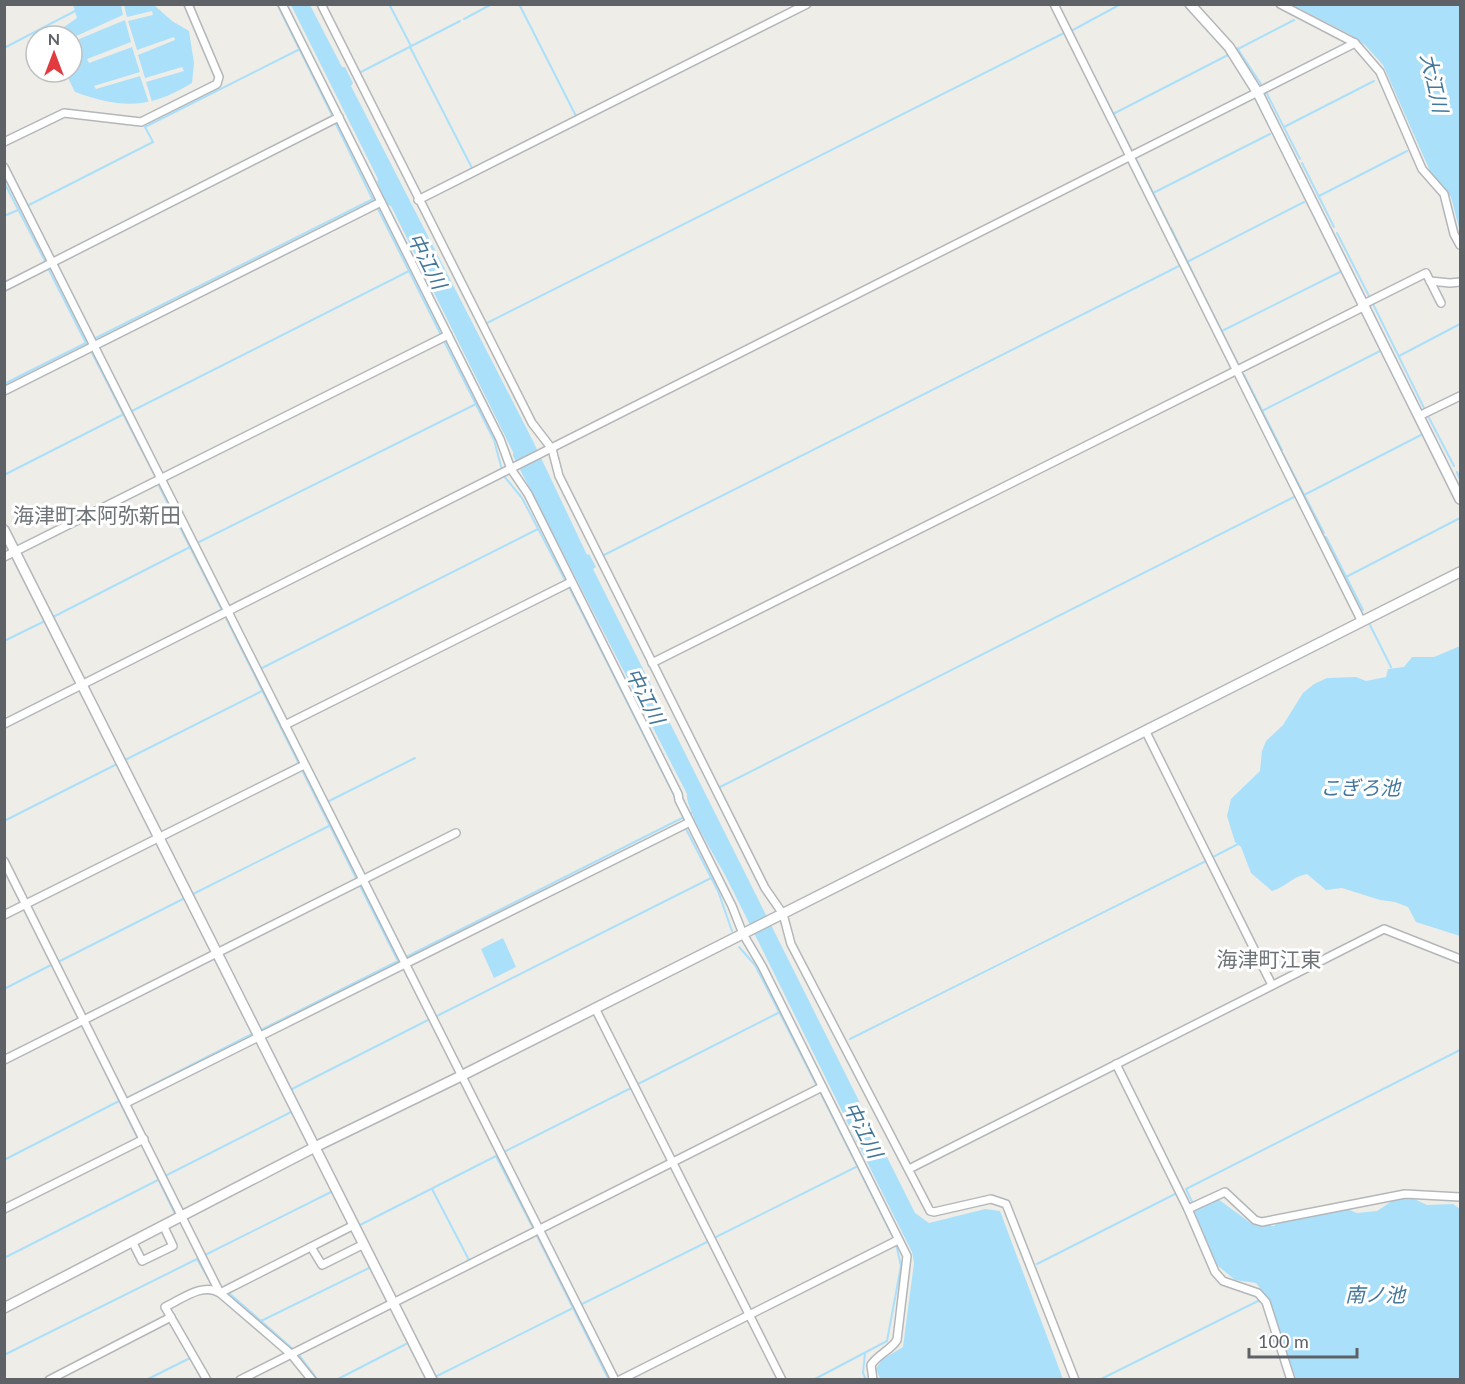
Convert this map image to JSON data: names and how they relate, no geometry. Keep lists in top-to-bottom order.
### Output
{
  "districts": ["海津町本阿弥新田", "海津町江東"],
  "water": [
    "大江川",
    "中江川",
    "こぎろ池",
    "南ノ池"
  ],
  "scale_bar": "100 m",
  "north": "top"
}
